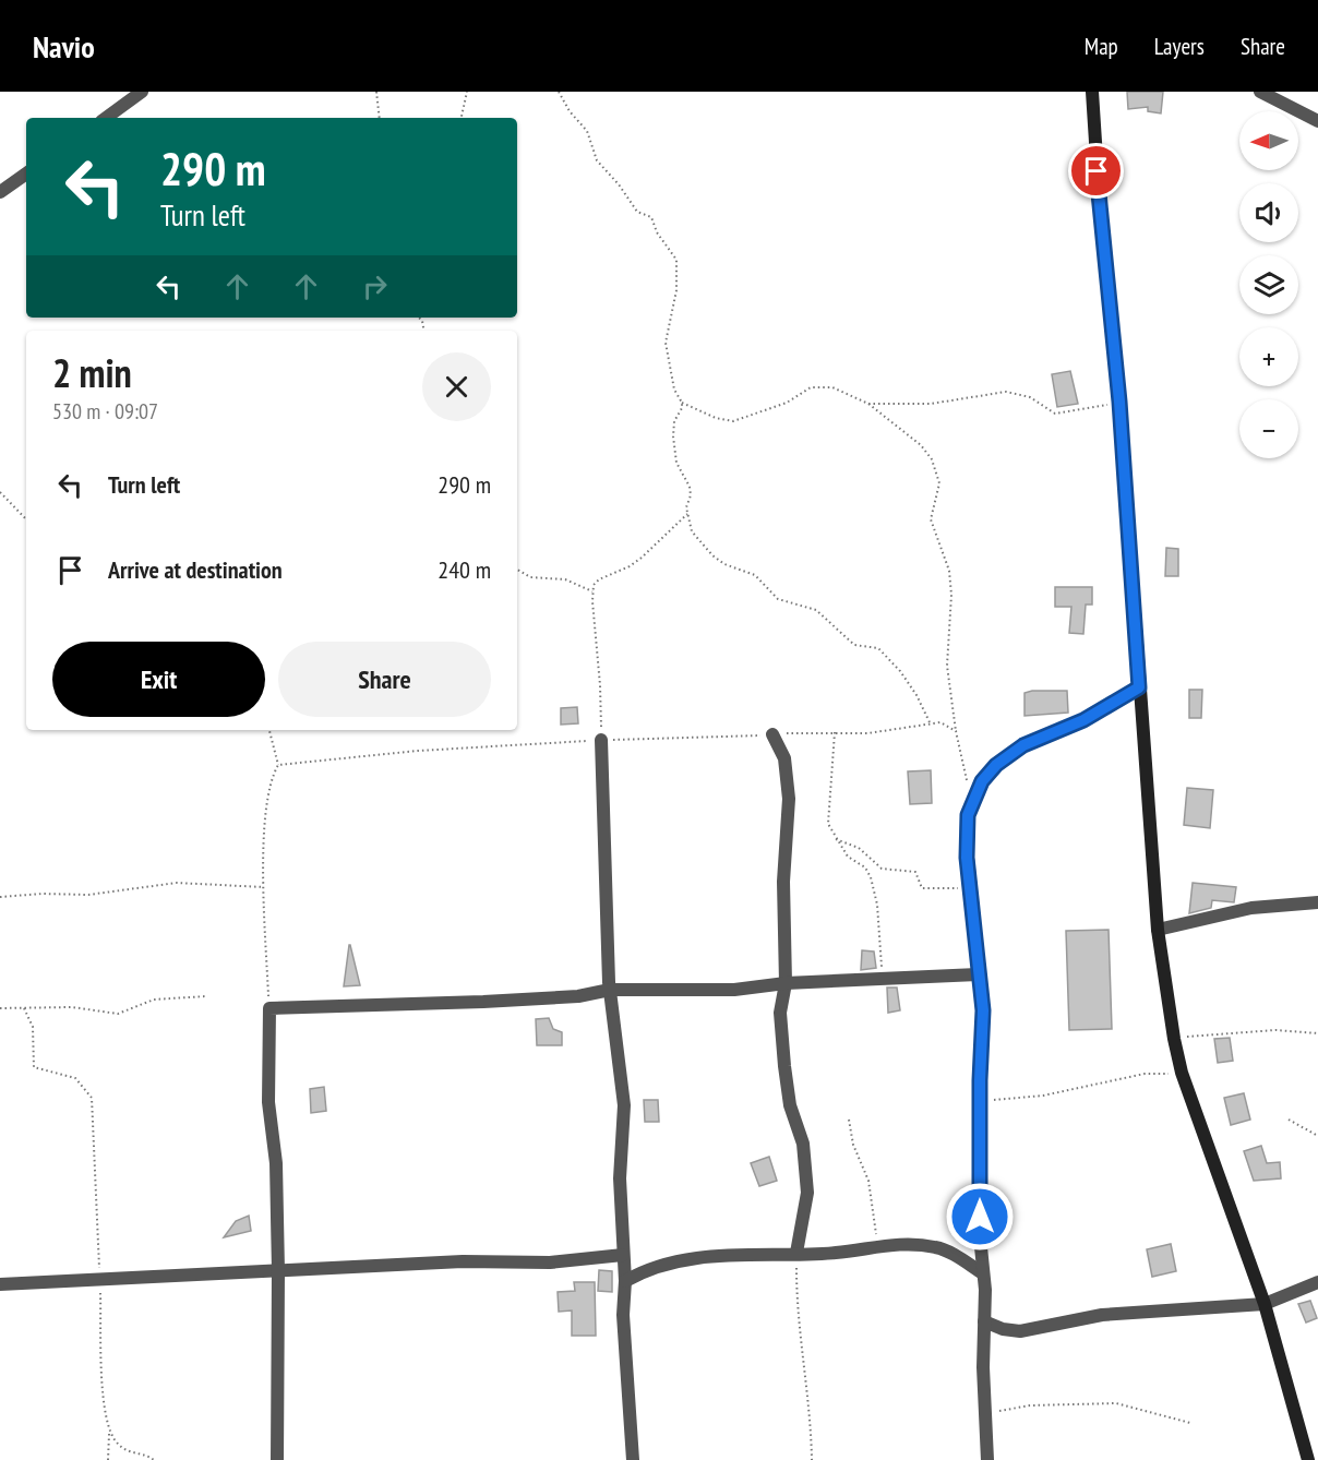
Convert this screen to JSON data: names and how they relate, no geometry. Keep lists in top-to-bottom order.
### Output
{
  "north": "left",
  "page": {
    "header": "Navio",
    "nav": ["Map", "Layers", "Share"],
    "map_buttons": ["+", "−"],
    "turn": ["290 m", "Turn left"],
    "heading": ["2 min", "530 m · 09:07"],
    "list": [
      {
        "name": "Turn left",
        "value": "290 m"
      },
      {
        "name": "Arrive at destination",
        "value": "240 m"
      }
    ],
    "buttons": ["Exit", "Share"]
  }
}
